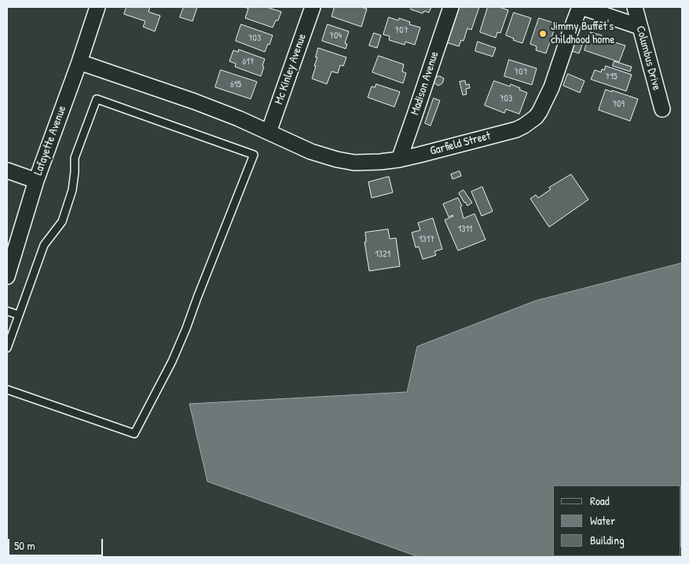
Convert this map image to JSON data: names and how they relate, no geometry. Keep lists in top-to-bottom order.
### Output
{
  "streets": {
    "street": [
      "Columbus Drive",
      "Mc Kinley Avenue",
      "Madison Avenue",
      "Lafayette Avenue",
      "Garfield Street"
    ]
  },
  "crossings": [
    ["Mc Kinley Avenue", "Garfield Street"],
    ["Madison Avenue", "Garfield Street"],
    ["Lafayette Avenue", "Garfield Street"]
  ],
  "places": ["Jimmy Buffet's childhood home"],
  "house_numbers": [
    "707",
    "704",
    "703",
    "617",
    "707",
    "715",
    "615",
    "703",
    "709",
    "1311",
    "1317",
    "1321"
  ],
  "legend": ["Road", "Water", "Building"],
  "scale_bar": "50 m"
}
